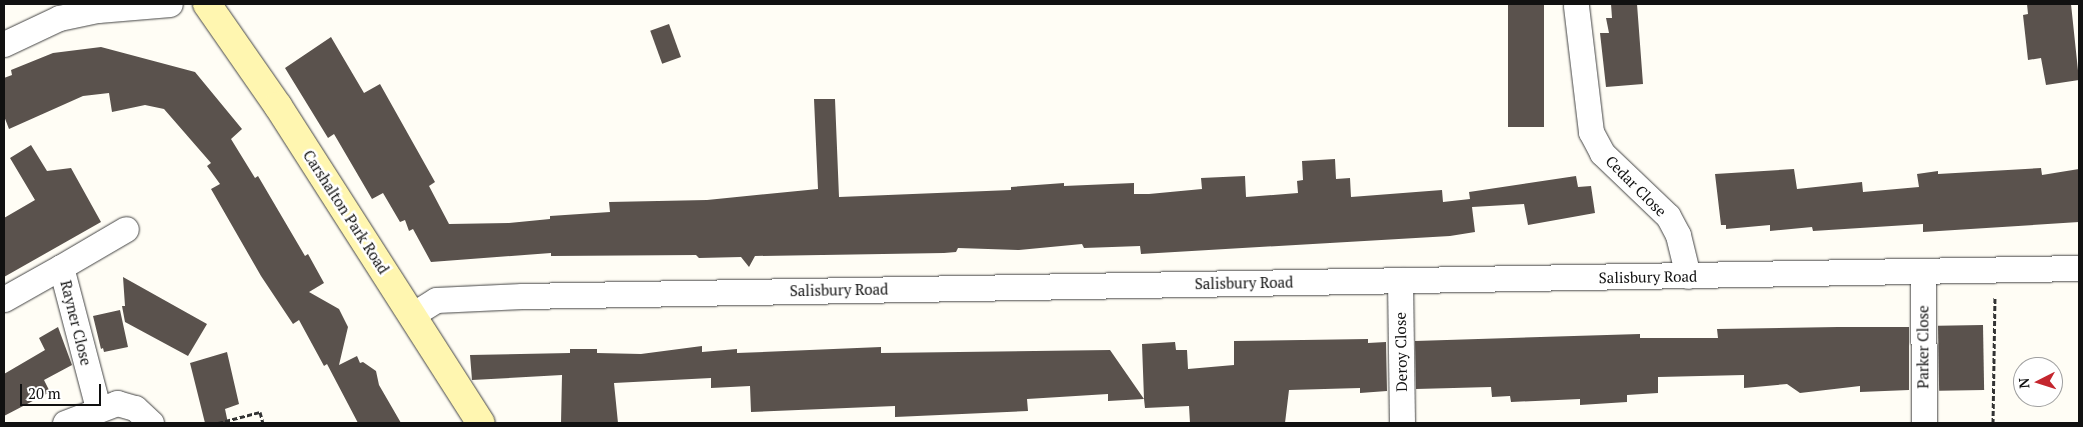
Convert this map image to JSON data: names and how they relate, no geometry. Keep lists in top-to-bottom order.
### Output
{
  "streets": {
    "main road": ["Carshalton Park Road"],
    "street": [
      "Cedar Close",
      "Salisbury Road",
      "Rayner Close",
      "Parker Close",
      "Deroy Close"
    ]
  },
  "crossings": [
    ["Cedar Close", "Salisbury Road"],
    ["Carshalton Park Road", "Salisbury Road"],
    ["Salisbury Road", "Parker Close"],
    ["Salisbury Road", "Deroy Close"]
  ],
  "scale_bar": "20 m",
  "north": "left"
}
